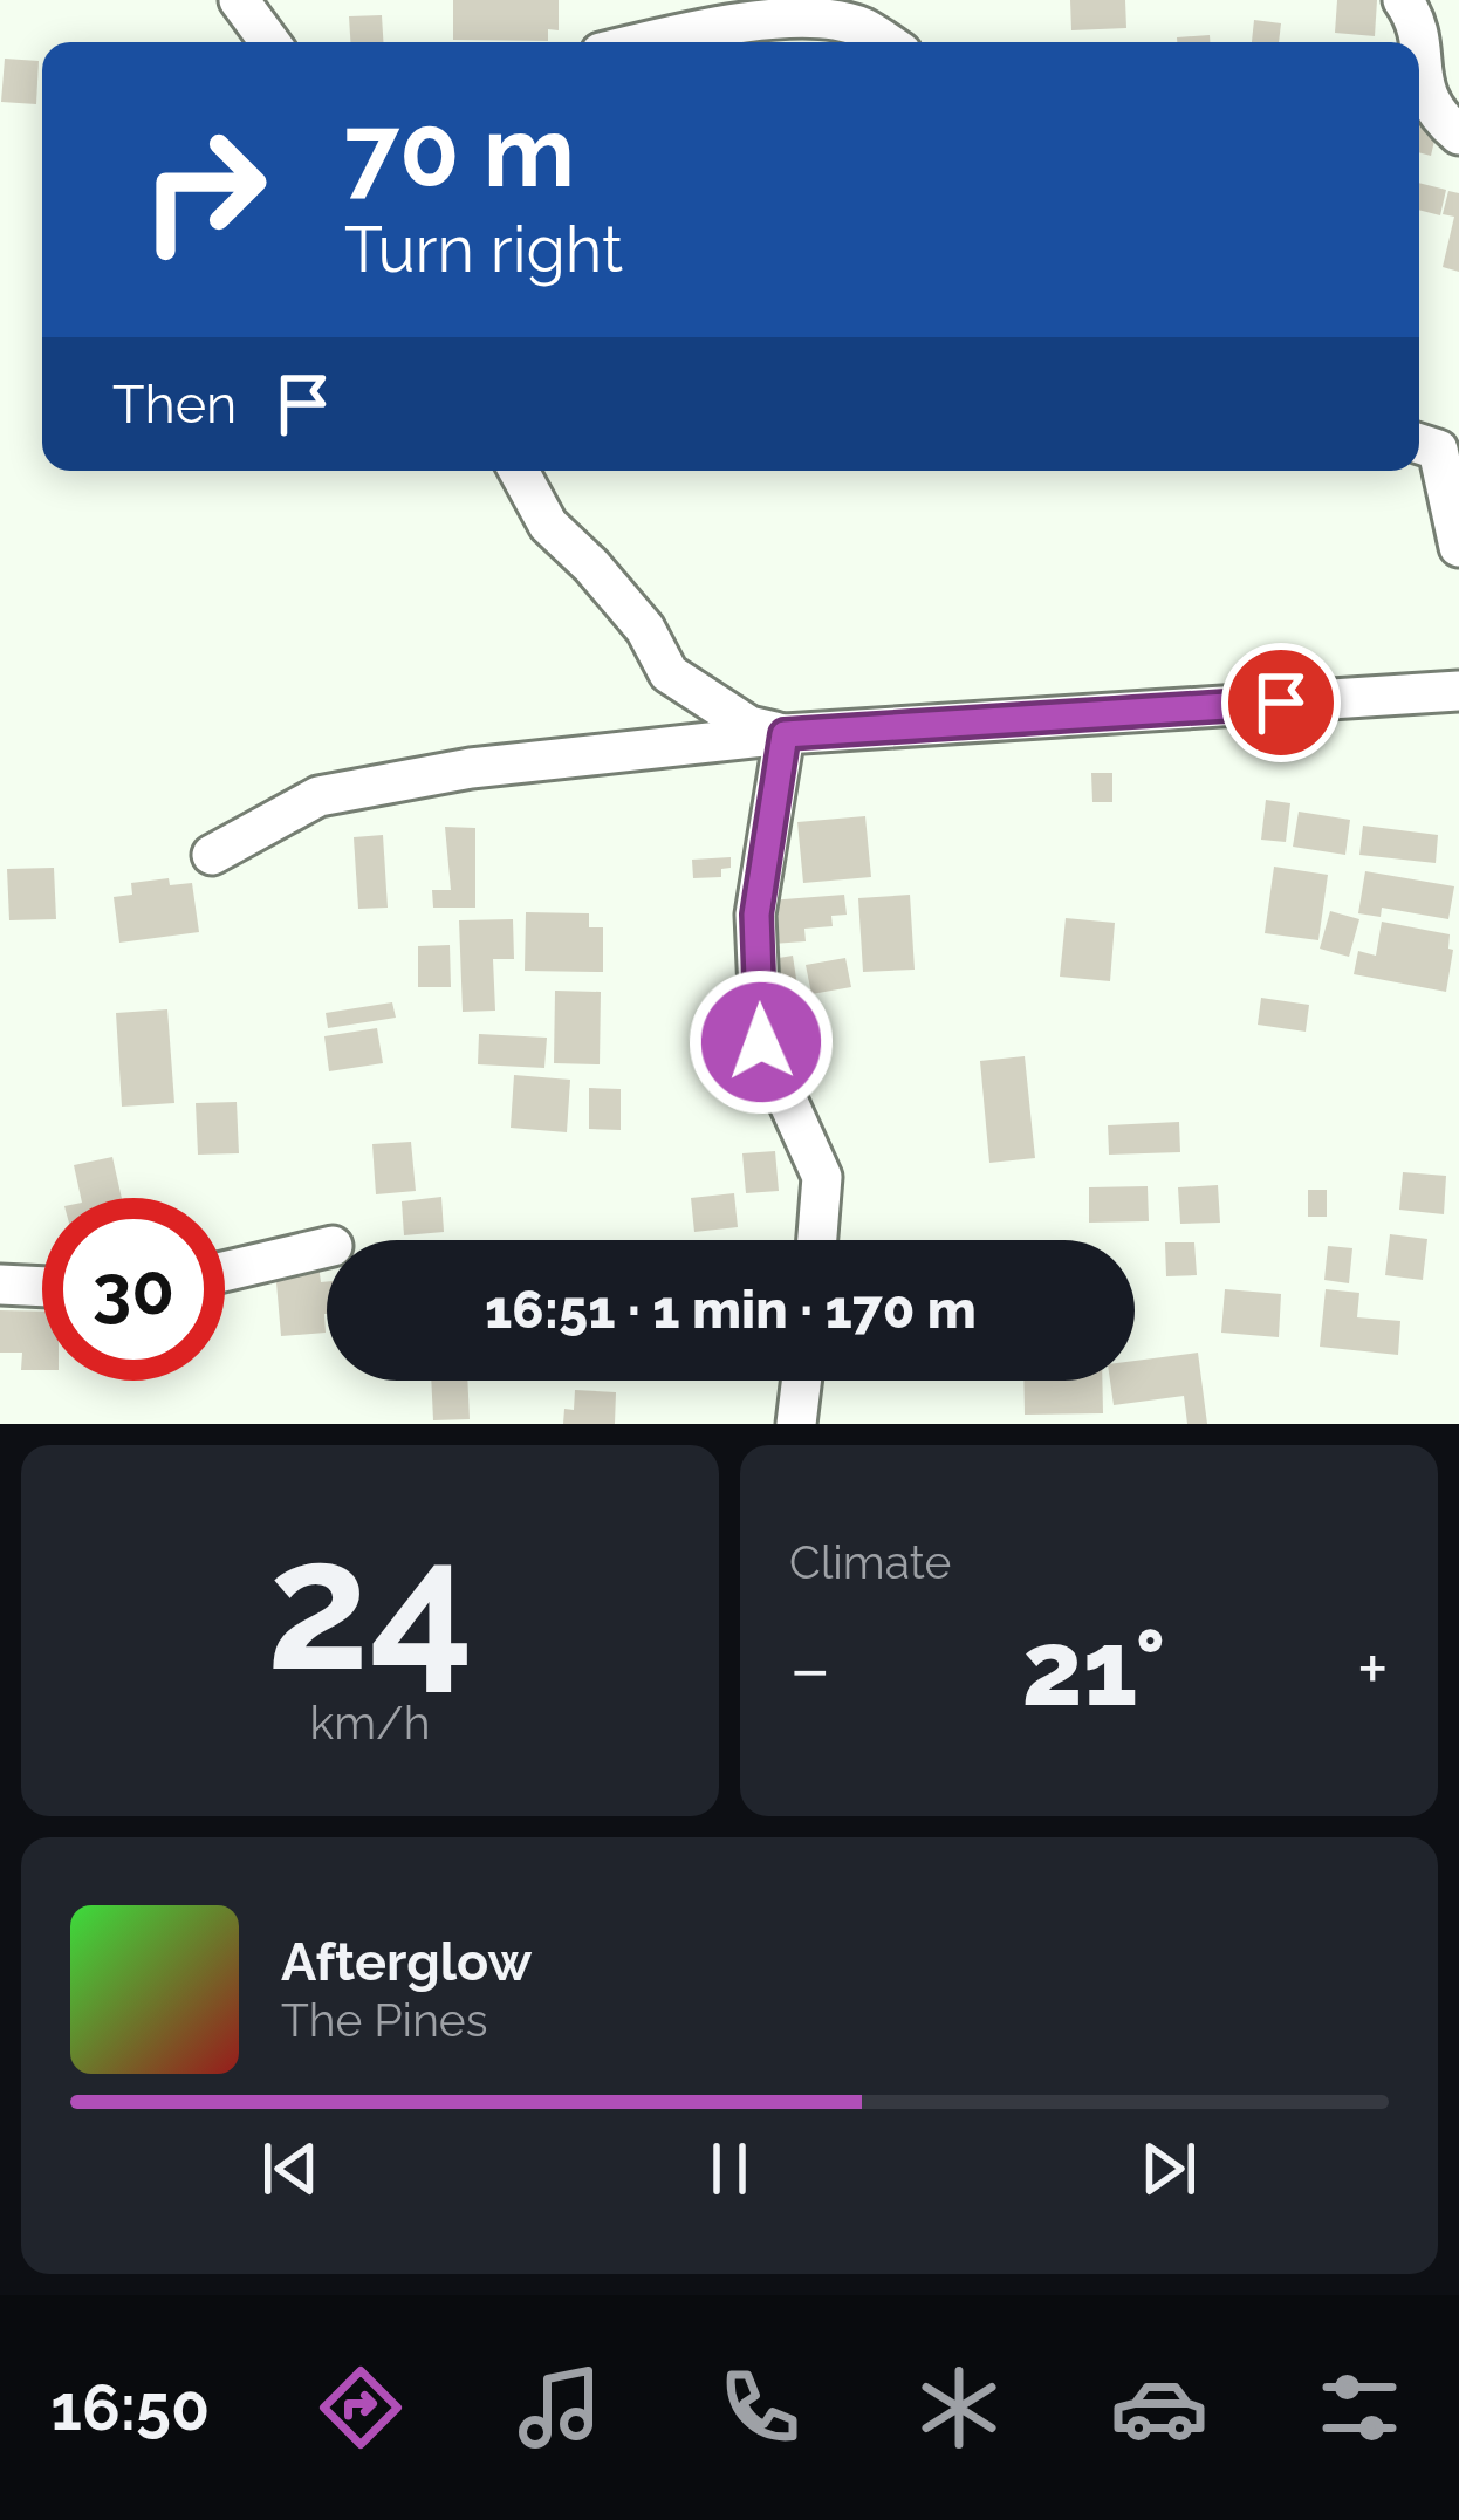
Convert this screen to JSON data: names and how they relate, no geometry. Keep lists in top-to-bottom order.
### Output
{
  "page": {
    "turn": ["70 m", "Turn right"],
    "then": "Then",
    "limit": "30",
    "trip": "16:51 · 1 min · 170 m",
    "tile": [
      ["24", "km/h"],
      "Climate"
    ],
    "heat": ["−", "21°", "+"],
    "song": ["Afterglow", "The Pines"],
    "tabs": "16:50"
  }
}
